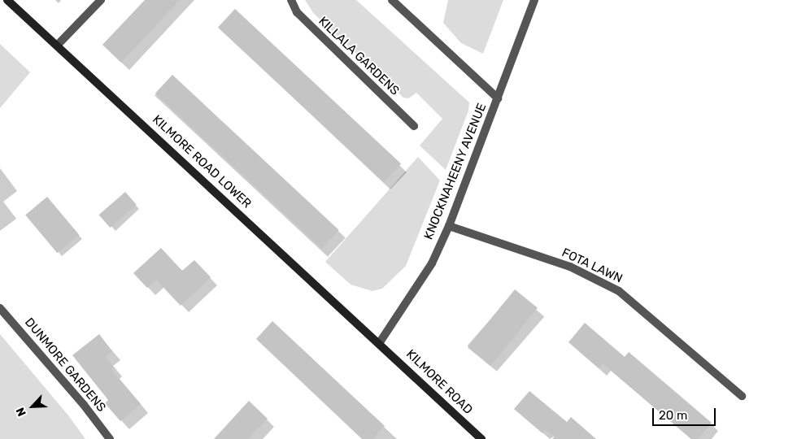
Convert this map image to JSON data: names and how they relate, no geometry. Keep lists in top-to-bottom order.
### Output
{
  "streets": {
    "street": [
      "KILLALA GARDENS",
      "KILMORE ROAD LOWER",
      "KNOCKNAHEENY AVENUE",
      "FOTA LAWN",
      "DUNMORE GARDENS",
      "KILMORE ROAD"
    ]
  },
  "crossings": [
    ["KILMORE ROAD LOWER", "KNOCKNAHEENY AVENUE"],
    ["KILMORE ROAD LOWER", "KILMORE ROAD"],
    ["KNOCKNAHEENY AVENUE", "FOTA LAWN"],
    ["KNOCKNAHEENY AVENUE", "KILMORE ROAD"]
  ],
  "scale_bar": "20 m",
  "north": "bottom left"
}
